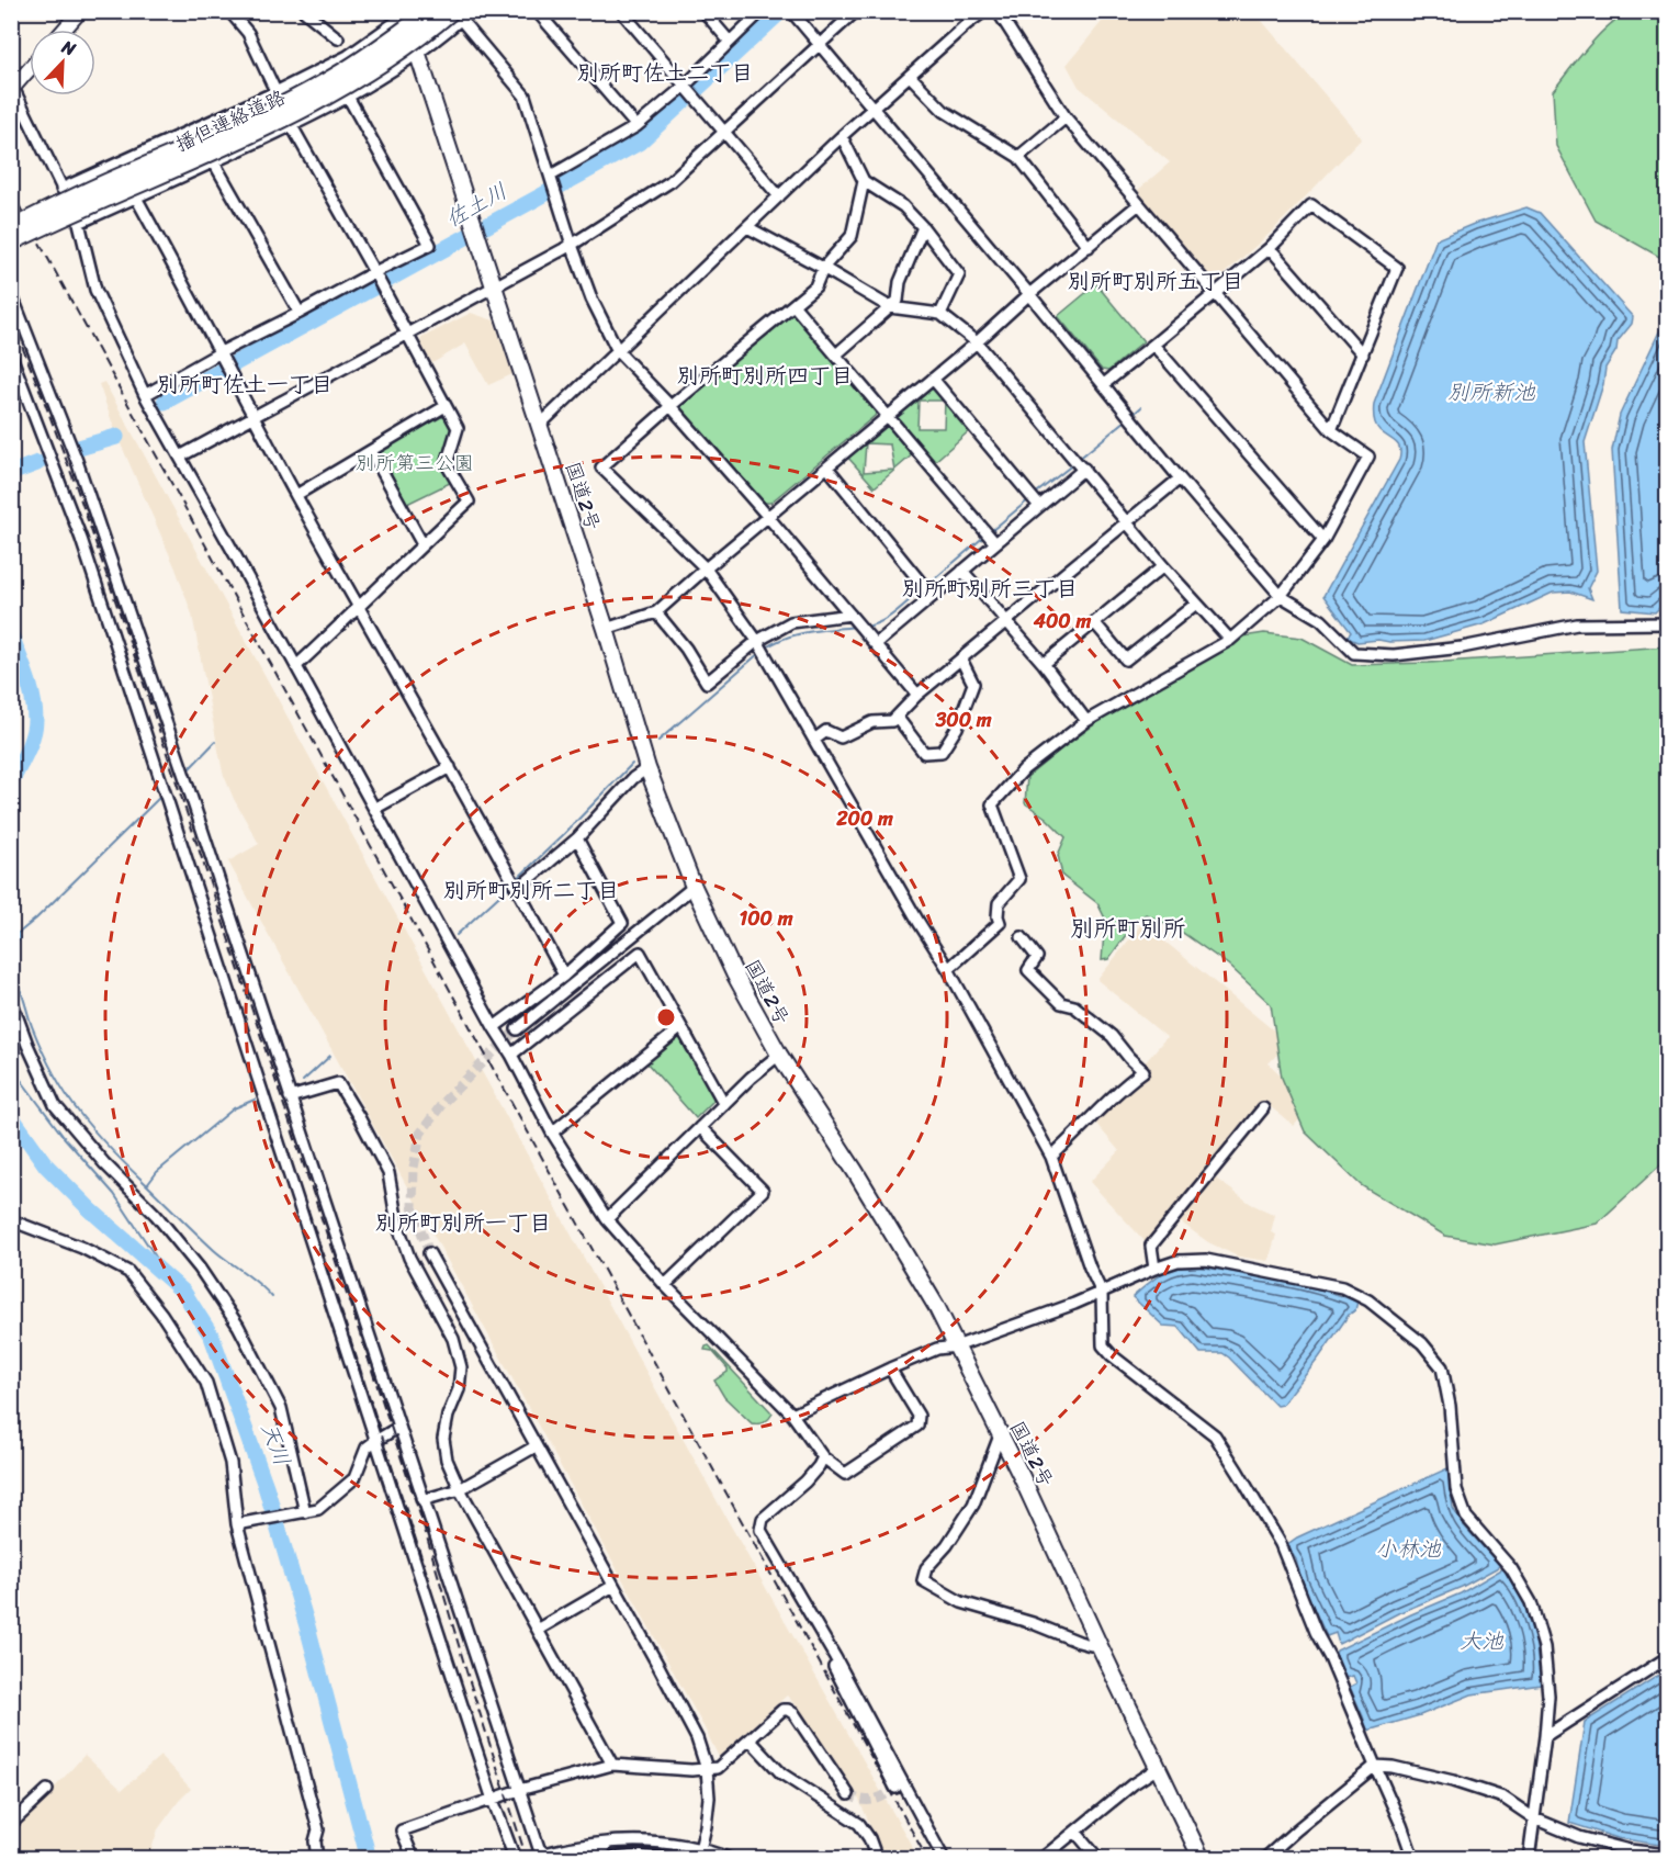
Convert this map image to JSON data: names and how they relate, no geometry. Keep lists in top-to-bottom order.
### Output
{
  "streets": {
    "highway": ["播但連絡道路", "国道2号"]
  },
  "districts": [
    "別所町佐土二丁目",
    "別所町別所五丁目",
    "別所町別所四丁目",
    "別所町佐土一丁目",
    "別所町別所三丁目",
    "別所町別所二丁目",
    "別所町別所",
    "別所町別所一丁目"
  ],
  "water": [
    "佐土川",
    "別所新池",
    "天川",
    "小林池",
    "大池"
  ],
  "parks": ["別所第三公園"],
  "north": "top right",
  "rings": [
    "400 m",
    "300 m",
    "200 m",
    "100 m"
  ]
}
